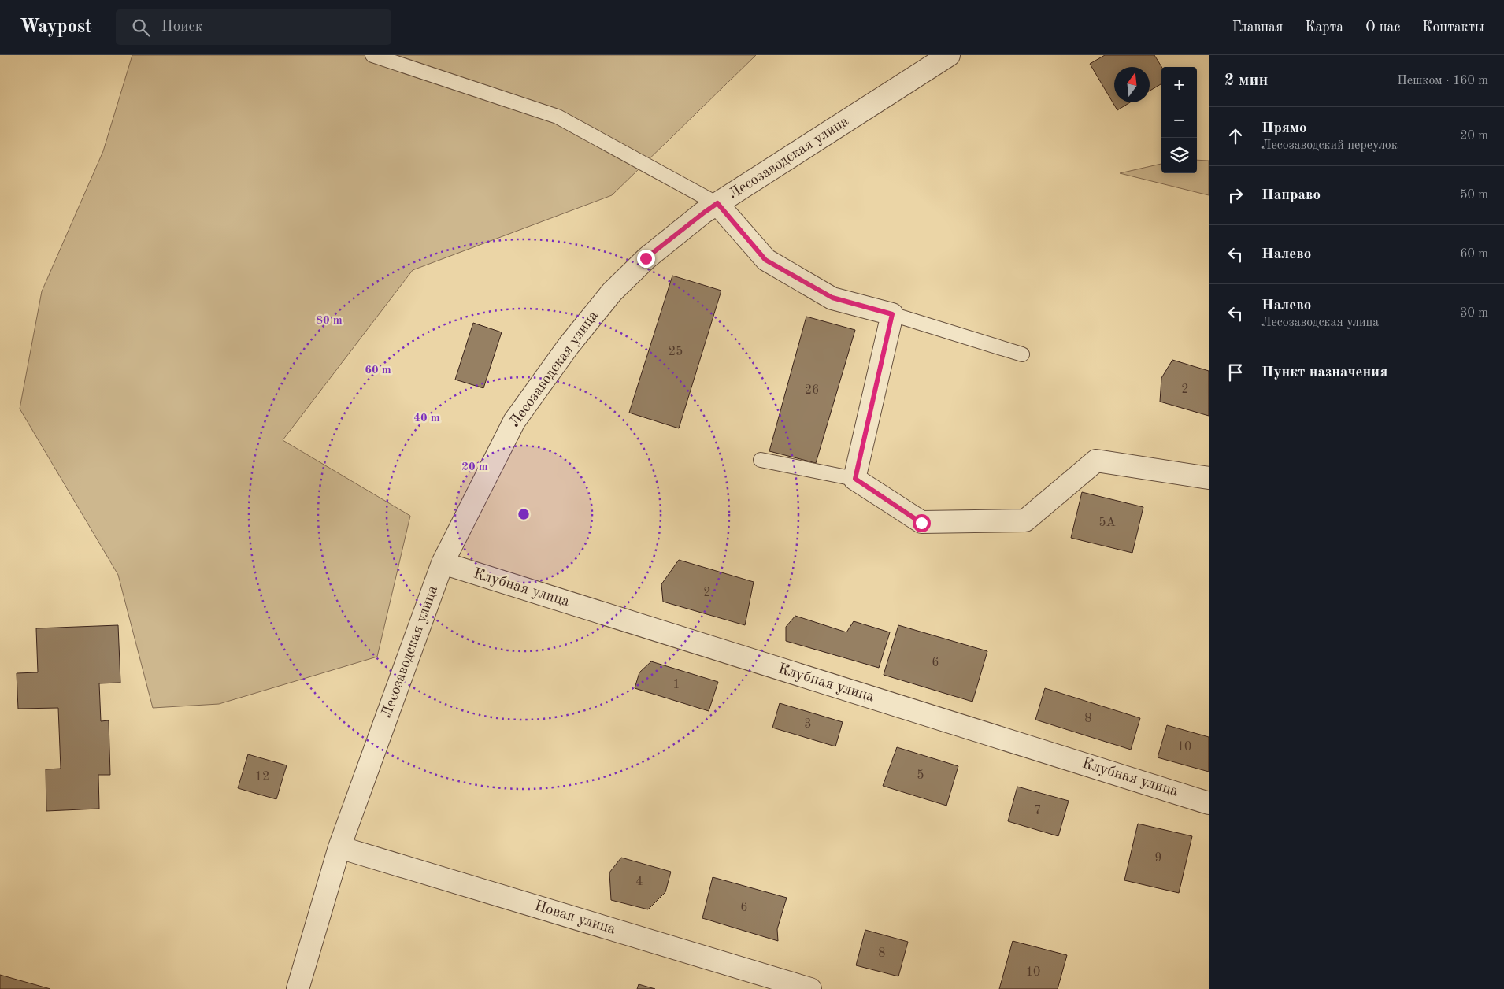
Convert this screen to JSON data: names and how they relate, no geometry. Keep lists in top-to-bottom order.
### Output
{
  "streets": {
    "street": ["Лесозаводская улица", "Клубная улица", "Новая улица"]
  },
  "crossings": [
    ["Лесозаводская улица", "Клубная улица"],
    ["Лесозаводская улица", "Новая улица"]
  ],
  "house_numbers": [
    "25",
    "2",
    "26",
    "5А",
    "2",
    "6",
    "1",
    "8",
    "3",
    "10",
    "5",
    "12",
    "7",
    "9",
    "4",
    "6",
    "8",
    "10"
  ],
  "north": "top",
  "page": {
    "header": "Waypost",
    "search": "Поиск",
    "nav": [
      "Главная",
      "Карта",
      "О нас",
      "Контакты"
    ],
    "heading": ["2 мин", "Пешком · 160 m"],
    "map_buttons": ["+", "−"],
    "list": [
      ["Прямо", "Лесозаводский переулок", "20 m"],
      ["Направо", "50 m"],
      ["Налево", "60 m"],
      ["Налево", "Лесозаводская улица", "30 m"],
      "Пункт назначения"
    ]
  },
  "rings": [
    "80 m",
    "60 m",
    "40 m",
    "20 m"
  ]
}
